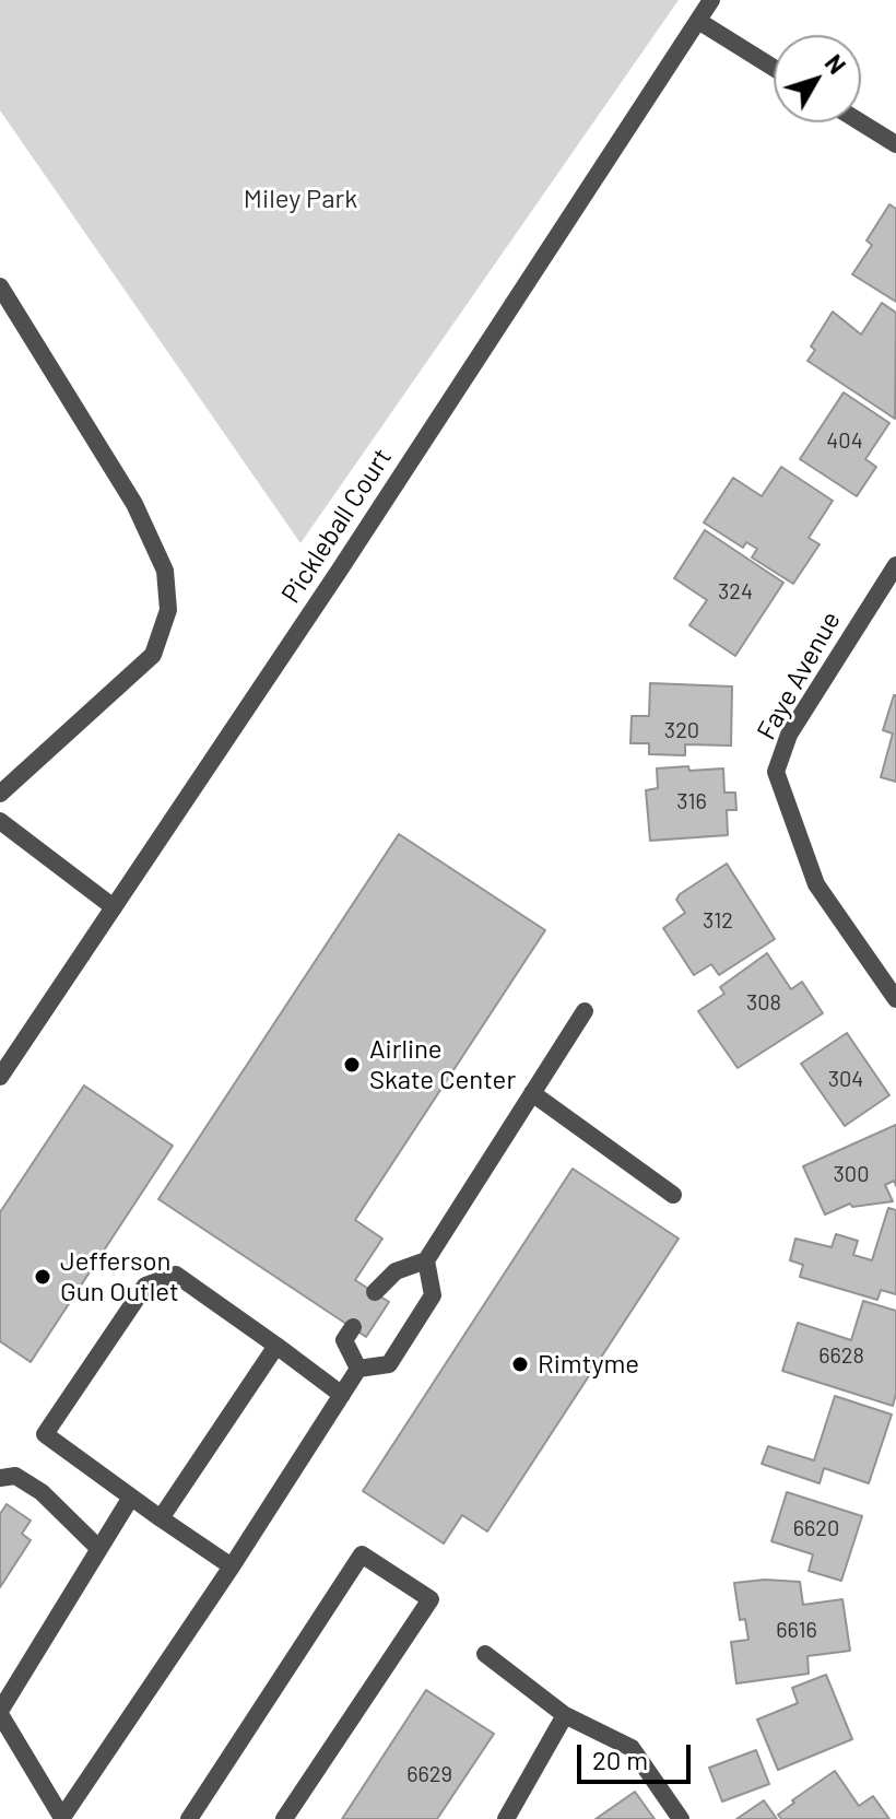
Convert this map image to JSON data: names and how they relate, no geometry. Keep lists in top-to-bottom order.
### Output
{
  "streets": {
    "street": ["Pickleball Court", "Faye Avenue"]
  },
  "parks": ["Miley Park"],
  "places": ["Airline Skate Center", "Jefferson Gun Outlet", "Rimtyme"],
  "house_numbers": [
    "404",
    "324",
    "320",
    "316",
    "312",
    "308",
    "304",
    "300",
    "6628",
    "6620",
    "6616",
    "6629"
  ],
  "scale_bar": "20 m",
  "north": "top right"
}
